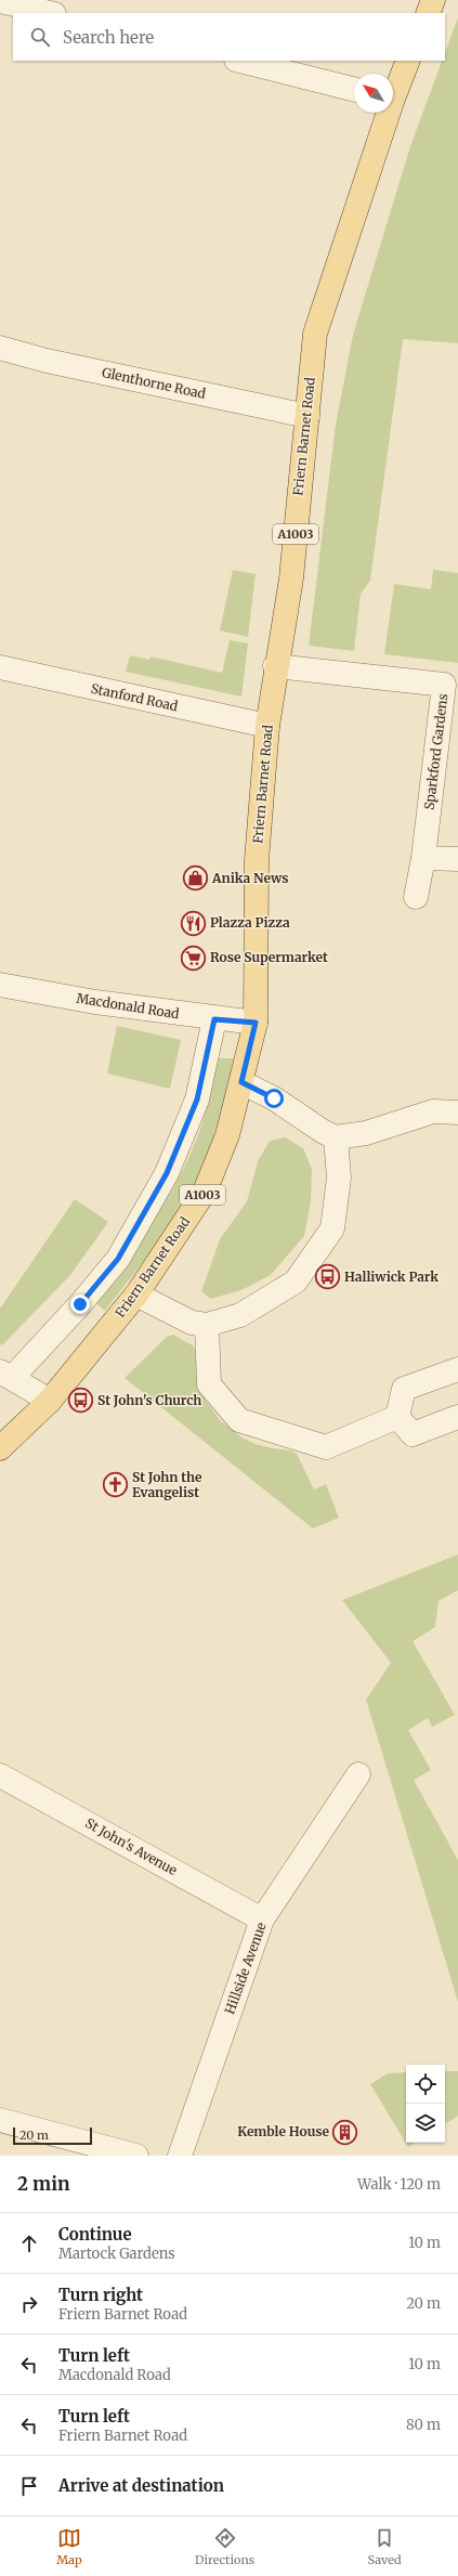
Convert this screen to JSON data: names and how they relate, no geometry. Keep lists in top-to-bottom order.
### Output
{
  "streets": {
    "main road": ["Friern Barnet Road", "A1003"],
    "street": [
      "Glenthorne Road",
      "Stanford Road",
      "Sparkford Gardens",
      "Macdonald Road",
      "St John's Avenue",
      "Hillside Avenue"
    ]
  },
  "crossings": [
    ["Glenthorne Road", "Friern Barnet Road"],
    ["Friern Barnet Road", "Stanford Road"],
    ["Friern Barnet Road", "Sparkford Gardens"],
    ["Friern Barnet Road", "Macdonald Road"],
    ["St John's Avenue", "Hillside Avenue"]
  ],
  "places": {
    "shop": ["Anika News"],
    "restaurant": ["Plazza Pizza"],
    "supermarket": ["Rose Supermarket"],
    "bus stop": ["Halliwick Park", "St John's Church"],
    "church": ["St John the Evangelist"],
    "building": ["Kemble House"]
  },
  "scale_bar": "20 m",
  "north": "top left",
  "page": {
    "search": "Search here",
    "scale": "20 m",
    "heading": ["2 min", "Walk · 120 m"],
    "list": [
      ["Continue", "Martock Gardens", "10 m"],
      ["Turn right", "Friern Barnet Road", "20 m"],
      ["Turn left", "Macdonald Road", "10 m"],
      ["Turn left", "Friern Barnet Road", "80 m"],
      "Arrive at destination"
    ],
    "nav": ["Map", "Directions", "Saved"]
  }
}
